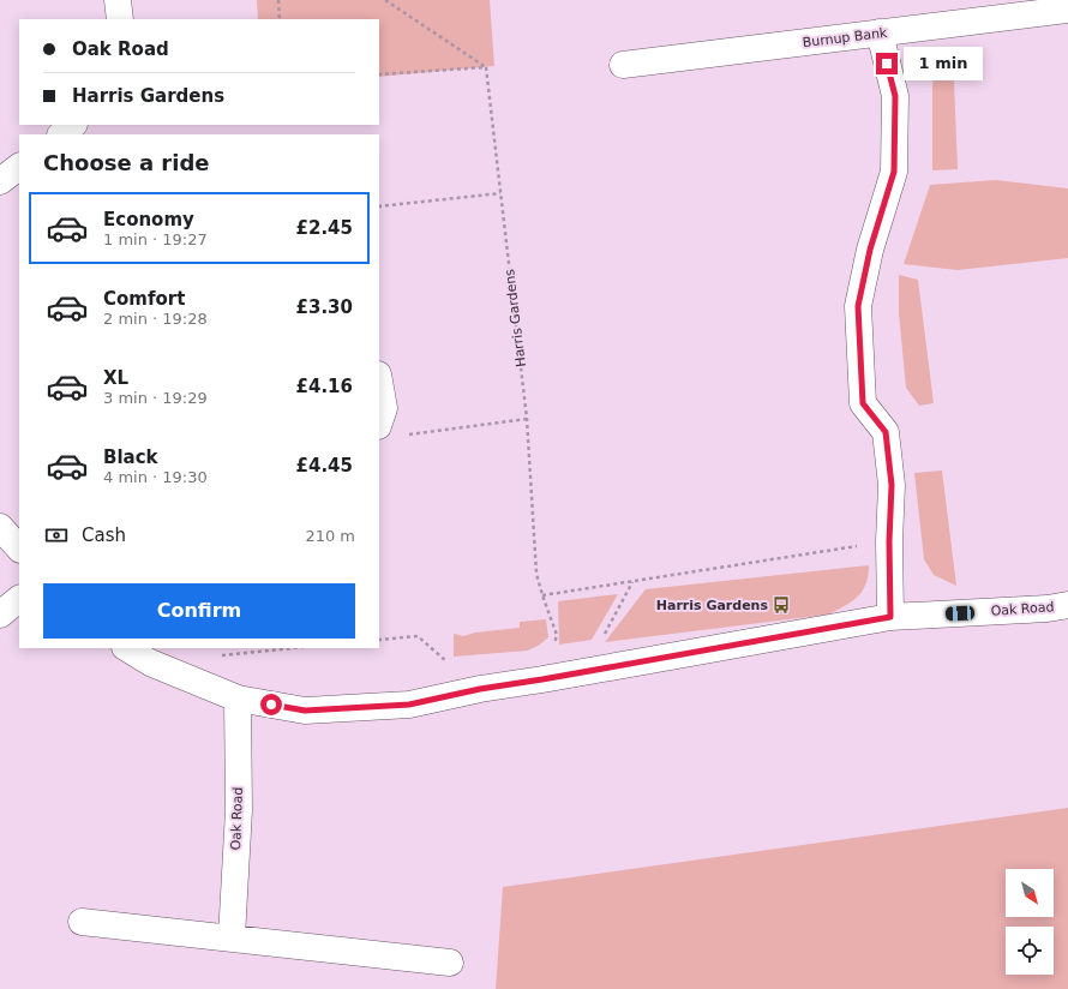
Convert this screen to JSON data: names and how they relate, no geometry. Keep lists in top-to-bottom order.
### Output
{
  "streets": {
    "street": ["Burnup Bank", "Oak Road"],
    "path": ["Harris Gardens"]
  },
  "crossings": [
    ["Harris Gardens", "Oak Road"]
  ],
  "places": {
    "bus stop": ["Harris Gardens"]
  },
  "north": "bottom right",
  "page": {
    "banner": ["Oak Road", "Harris Gardens"],
    "bubble": "1 min",
    "heading": "Choose a ride",
    "list": [
      {
        "name": "Economy",
        "note": "1 min · 19:27",
        "value": "£2.45"
      },
      {
        "name": "Comfort",
        "note": "2 min · 19:28",
        "value": "£3.30"
      },
      {
        "name": "XL",
        "note": "3 min · 19:29",
        "value": "£4.16"
      },
      {
        "name": "Black",
        "note": "4 min · 19:30",
        "value": "£4.45"
      }
    ],
    "pay": ["Cash", "210 m"],
    "buttons": "Confirm"
  }
}
